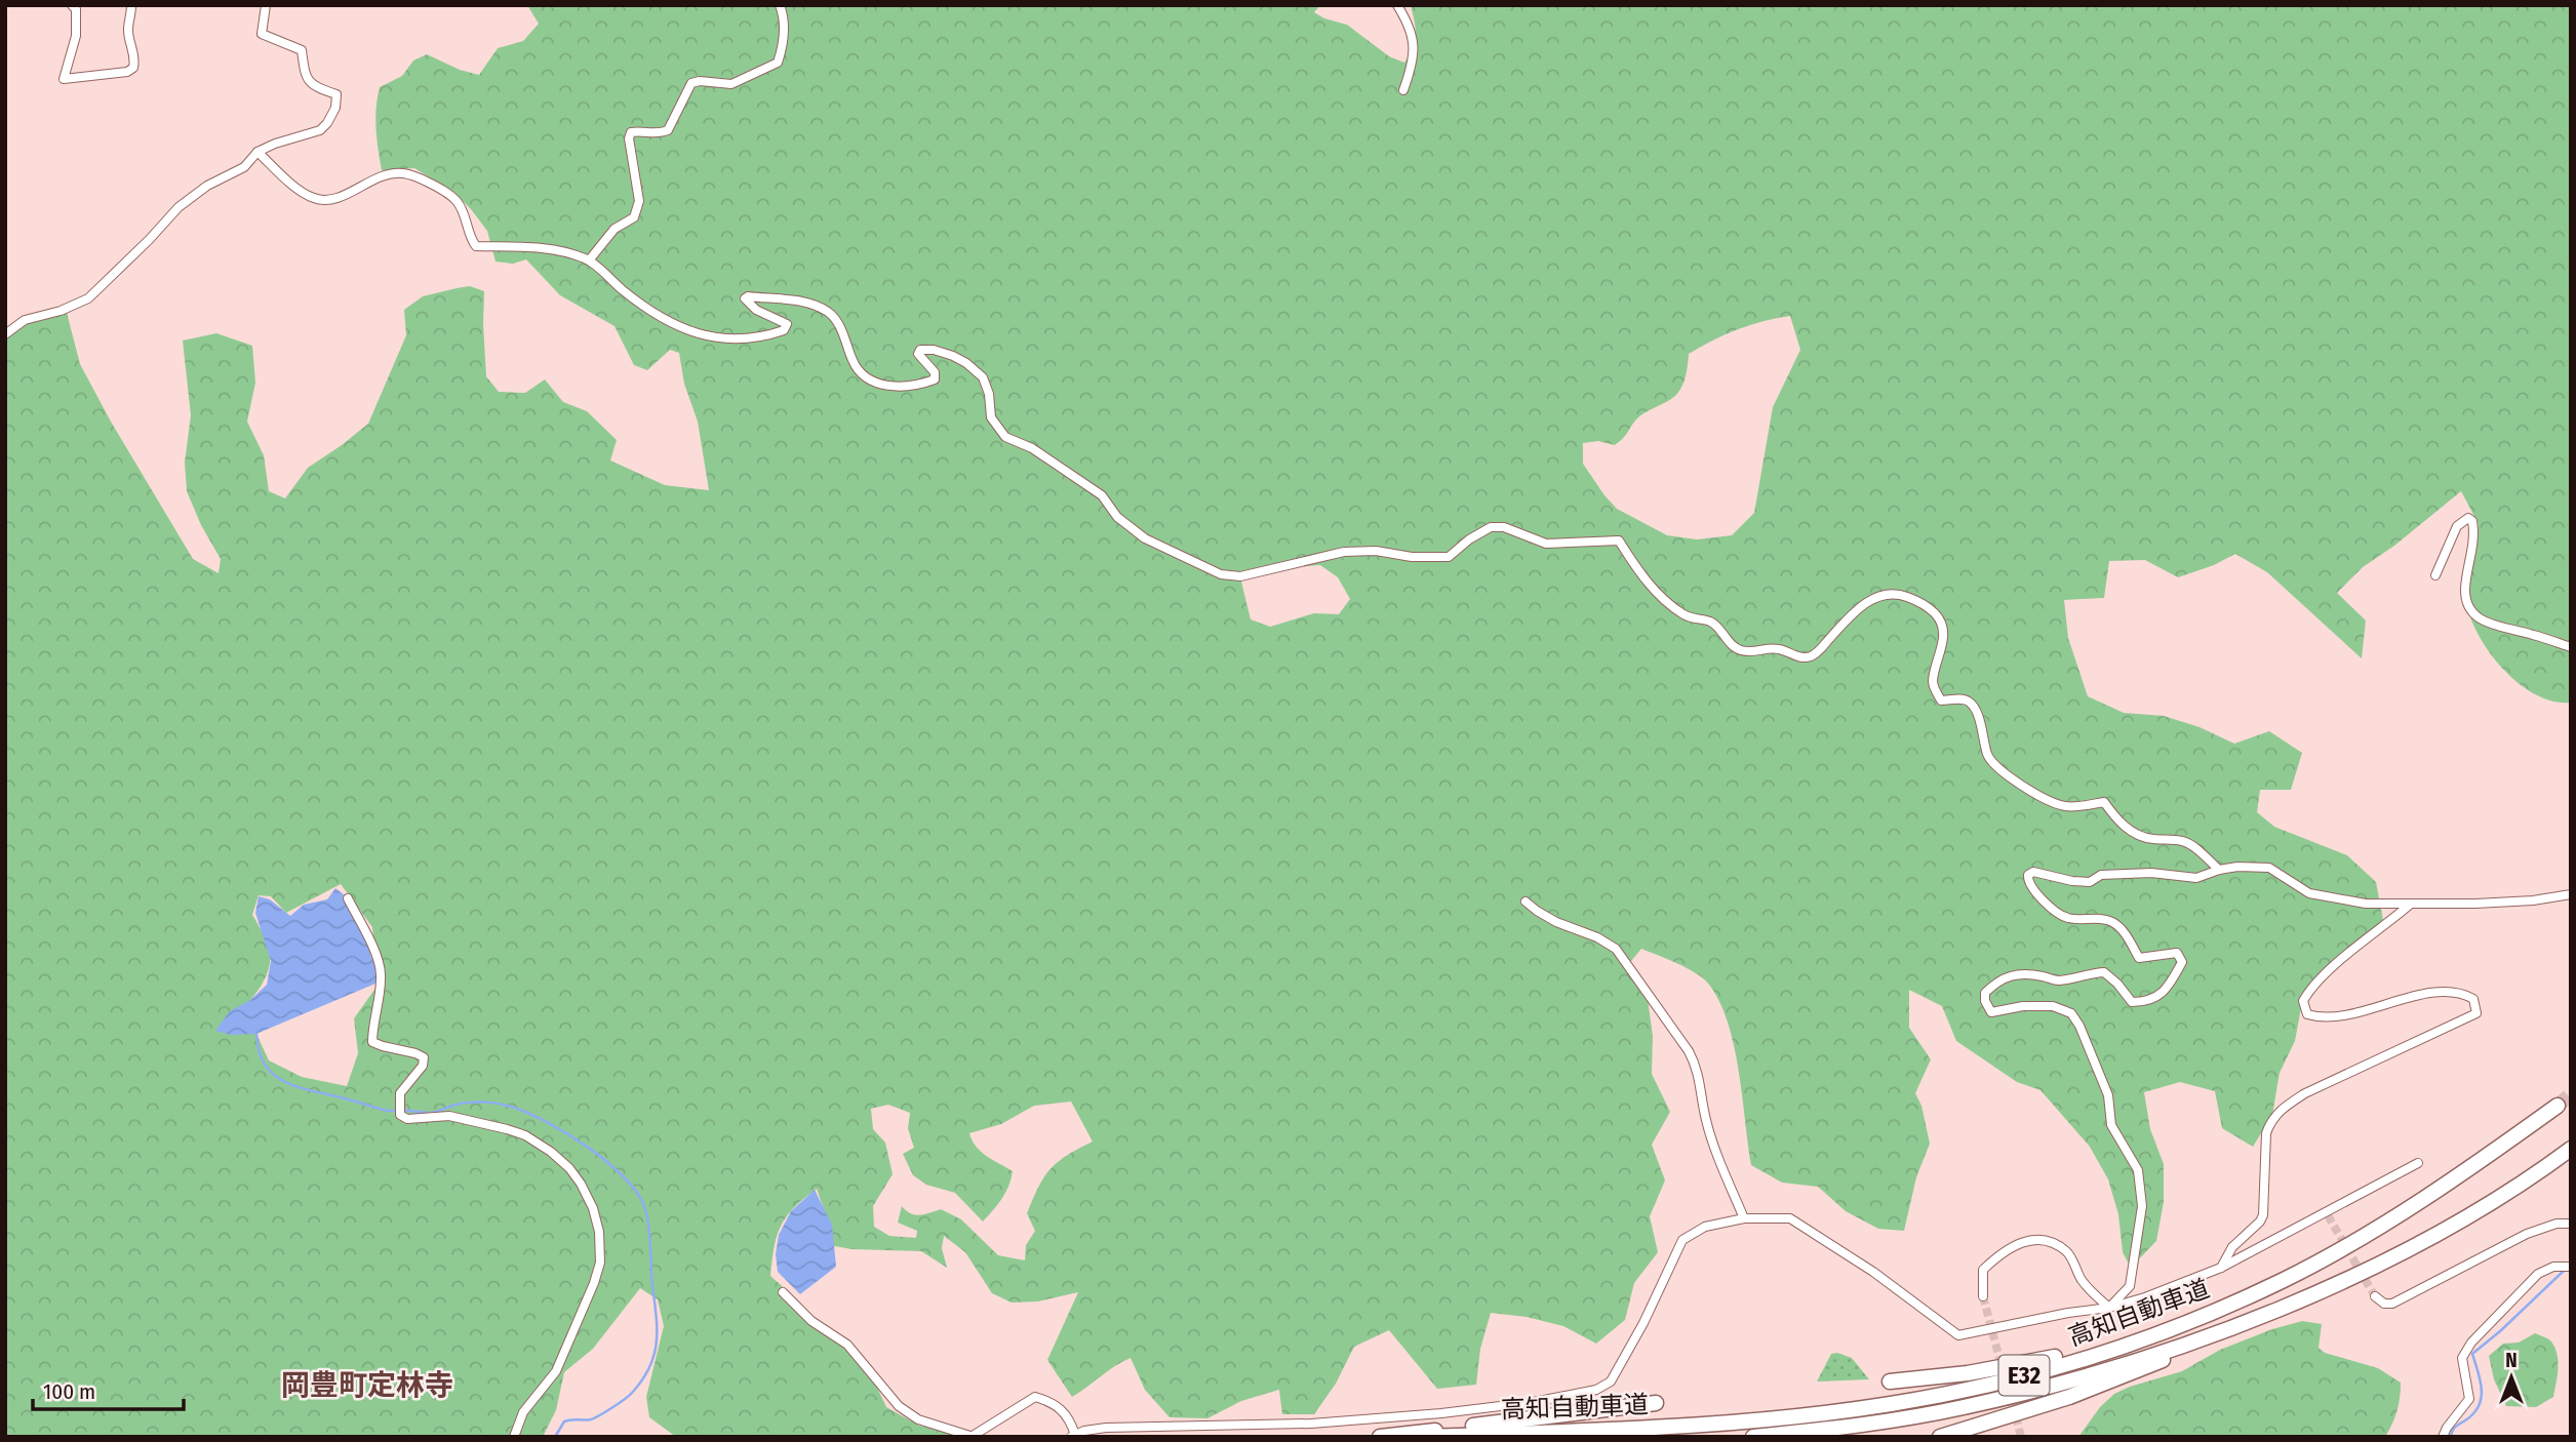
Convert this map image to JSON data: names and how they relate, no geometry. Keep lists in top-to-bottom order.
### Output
{
  "streets": {
    "highway": ["高知自動車道", "E32"]
  },
  "districts": ["岡豊町定林寺"],
  "scale_bar": "100 m",
  "north": "top"
}
